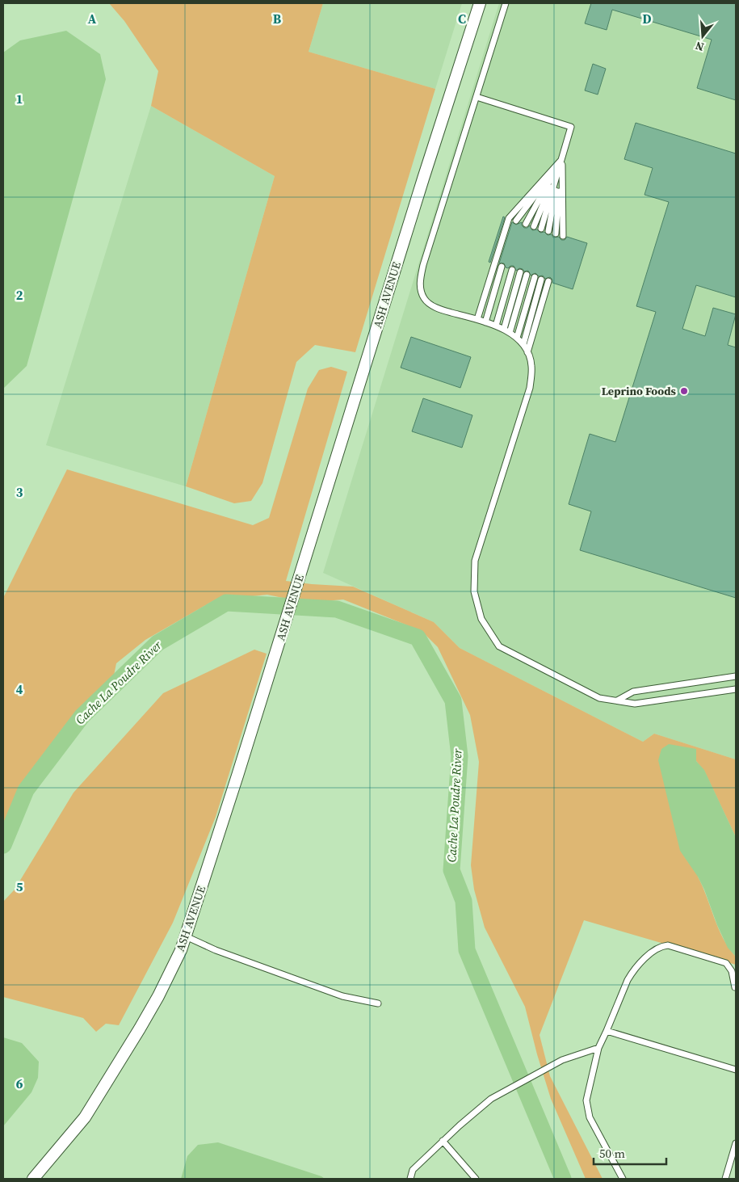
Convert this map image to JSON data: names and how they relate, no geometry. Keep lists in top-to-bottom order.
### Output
{
  "streets": {
    "street": ["ASH AVENUE"]
  },
  "water": ["Cache La Poudre River"],
  "places": ["Leprino Foods"],
  "scale_bar": "50 m",
  "north": "bottom",
  "grid": {
    "columns": [
      "A",
      "B",
      "C",
      "D"
    ],
    "rows": [
      "1",
      "2",
      "3",
      "4",
      "5",
      "6"
    ]
  }
}
